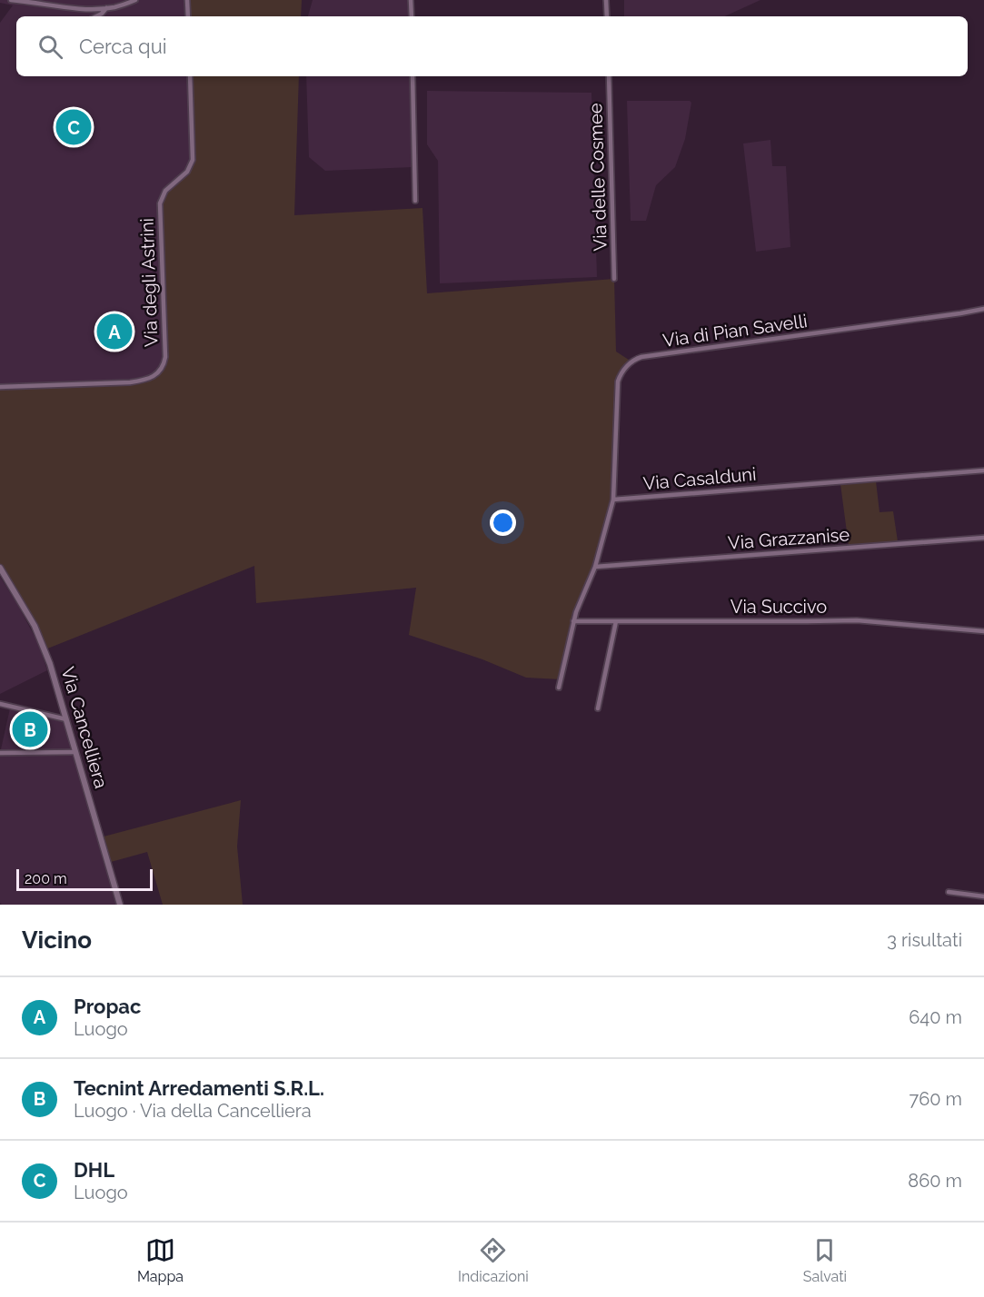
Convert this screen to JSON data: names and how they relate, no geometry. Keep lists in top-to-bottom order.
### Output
{
  "streets": {
    "street": [
      "Via delle Cosmee",
      "Via degli Astrini",
      "Via di Pian Savelli",
      "Via Casalduni",
      "Via Grazzanise",
      "Via Succivo",
      "Via Cancelliera"
    ]
  },
  "crossings": [
    ["Via di Pian Savelli", "Via Casalduni"]
  ],
  "scale_bar": "200 m",
  "page": {
    "search": "Cerca qui",
    "pins": ["C", "A", "B"],
    "scale": "200 m",
    "heading": ["Vicino", "3 risultati"],
    "list": [
      {
        "mark": "A",
        "name": "Propac",
        "note": "Luogo",
        "value": "640 m"
      },
      {
        "mark": "B",
        "name": "Tecnint Arredamenti S.R.L.",
        "note": "Luogo · Via della Cancelliera",
        "value": "760 m"
      },
      {
        "mark": "C",
        "name": "DHL",
        "note": "Luogo",
        "value": "860 m"
      }
    ],
    "nav": ["Mappa", "Indicazioni", "Salvati"]
  }
}
